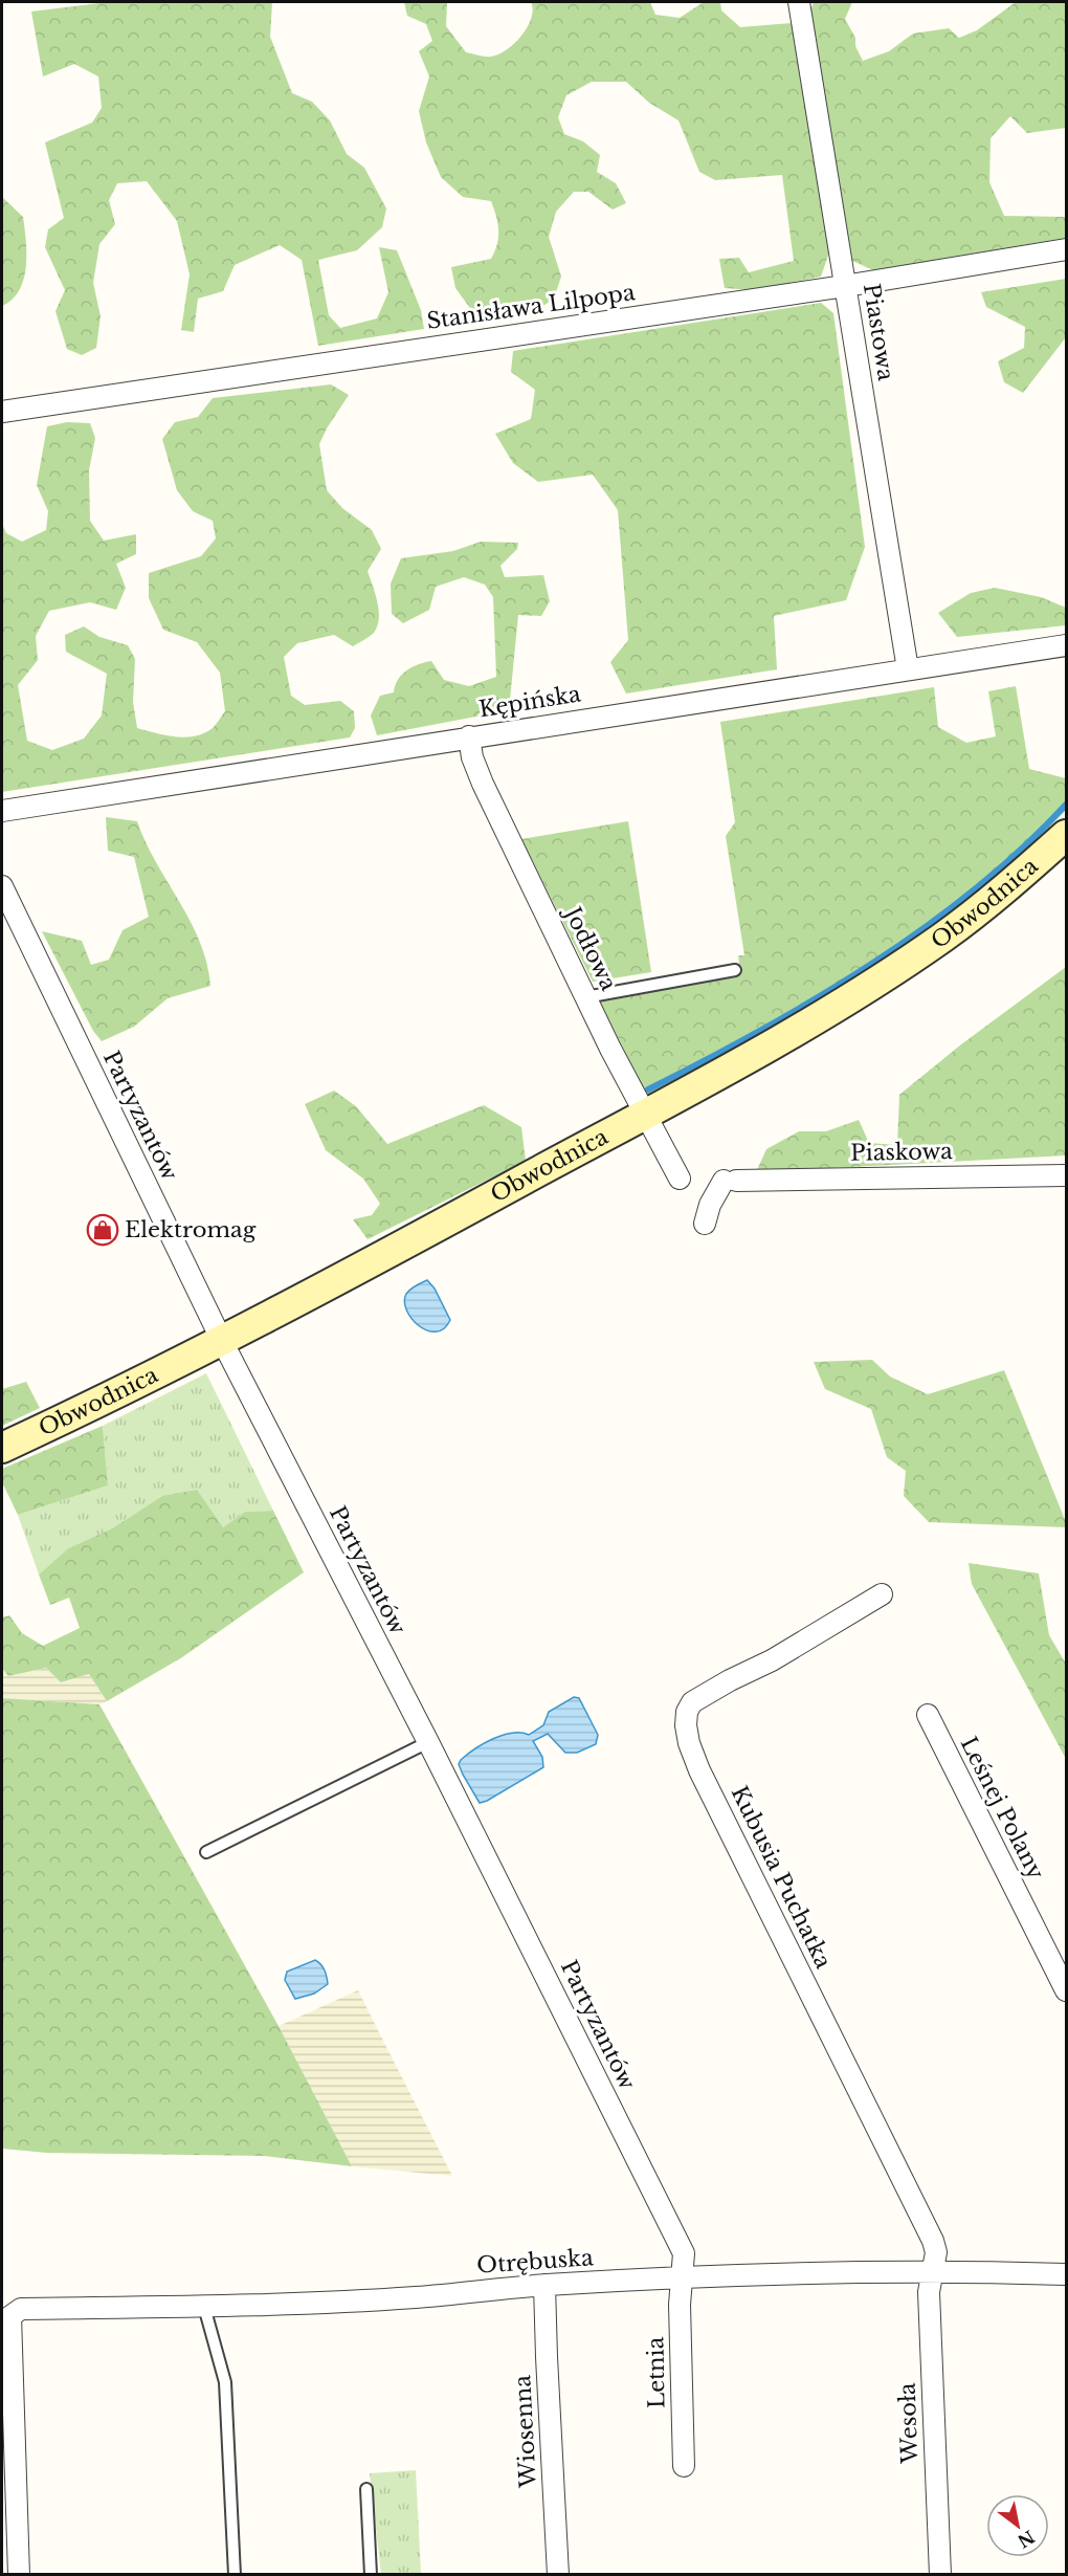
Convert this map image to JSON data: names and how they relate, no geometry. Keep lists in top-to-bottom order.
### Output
{
  "streets": {
    "main road": ["Obwodnica"],
    "street": [
      "Stanisława Lilpopa",
      "Piastowa",
      "Kępińska",
      "Jodłowa",
      "Partyzantów",
      "Piaskowa",
      "Leśnej Polany",
      "Kubusia Puchatka",
      "Otrębuska",
      "Letnia",
      "Wesoła",
      "Wiosenna"
    ]
  },
  "crossings": [
    ["Stanisława Lilpopa", "Piastowa"],
    ["Piastowa", "Kępińska"],
    ["Kępińska", "Jodłowa"],
    ["Obwodnica", "Jodłowa"],
    ["Obwodnica", "Partyzantów"],
    ["Partyzantów", "Otrębuska"],
    ["Partyzantów", "Letnia"],
    ["Kubusia Puchatka", "Otrębuska"],
    ["Kubusia Puchatka", "Wesoła"],
    ["Otrębuska", "Letnia"],
    ["Otrębuska", "Wesoła"],
    ["Otrębuska", "Wiosenna"]
  ],
  "places": {
    "shop": ["Elektromag"]
  },
  "north": "bottom right"
}
